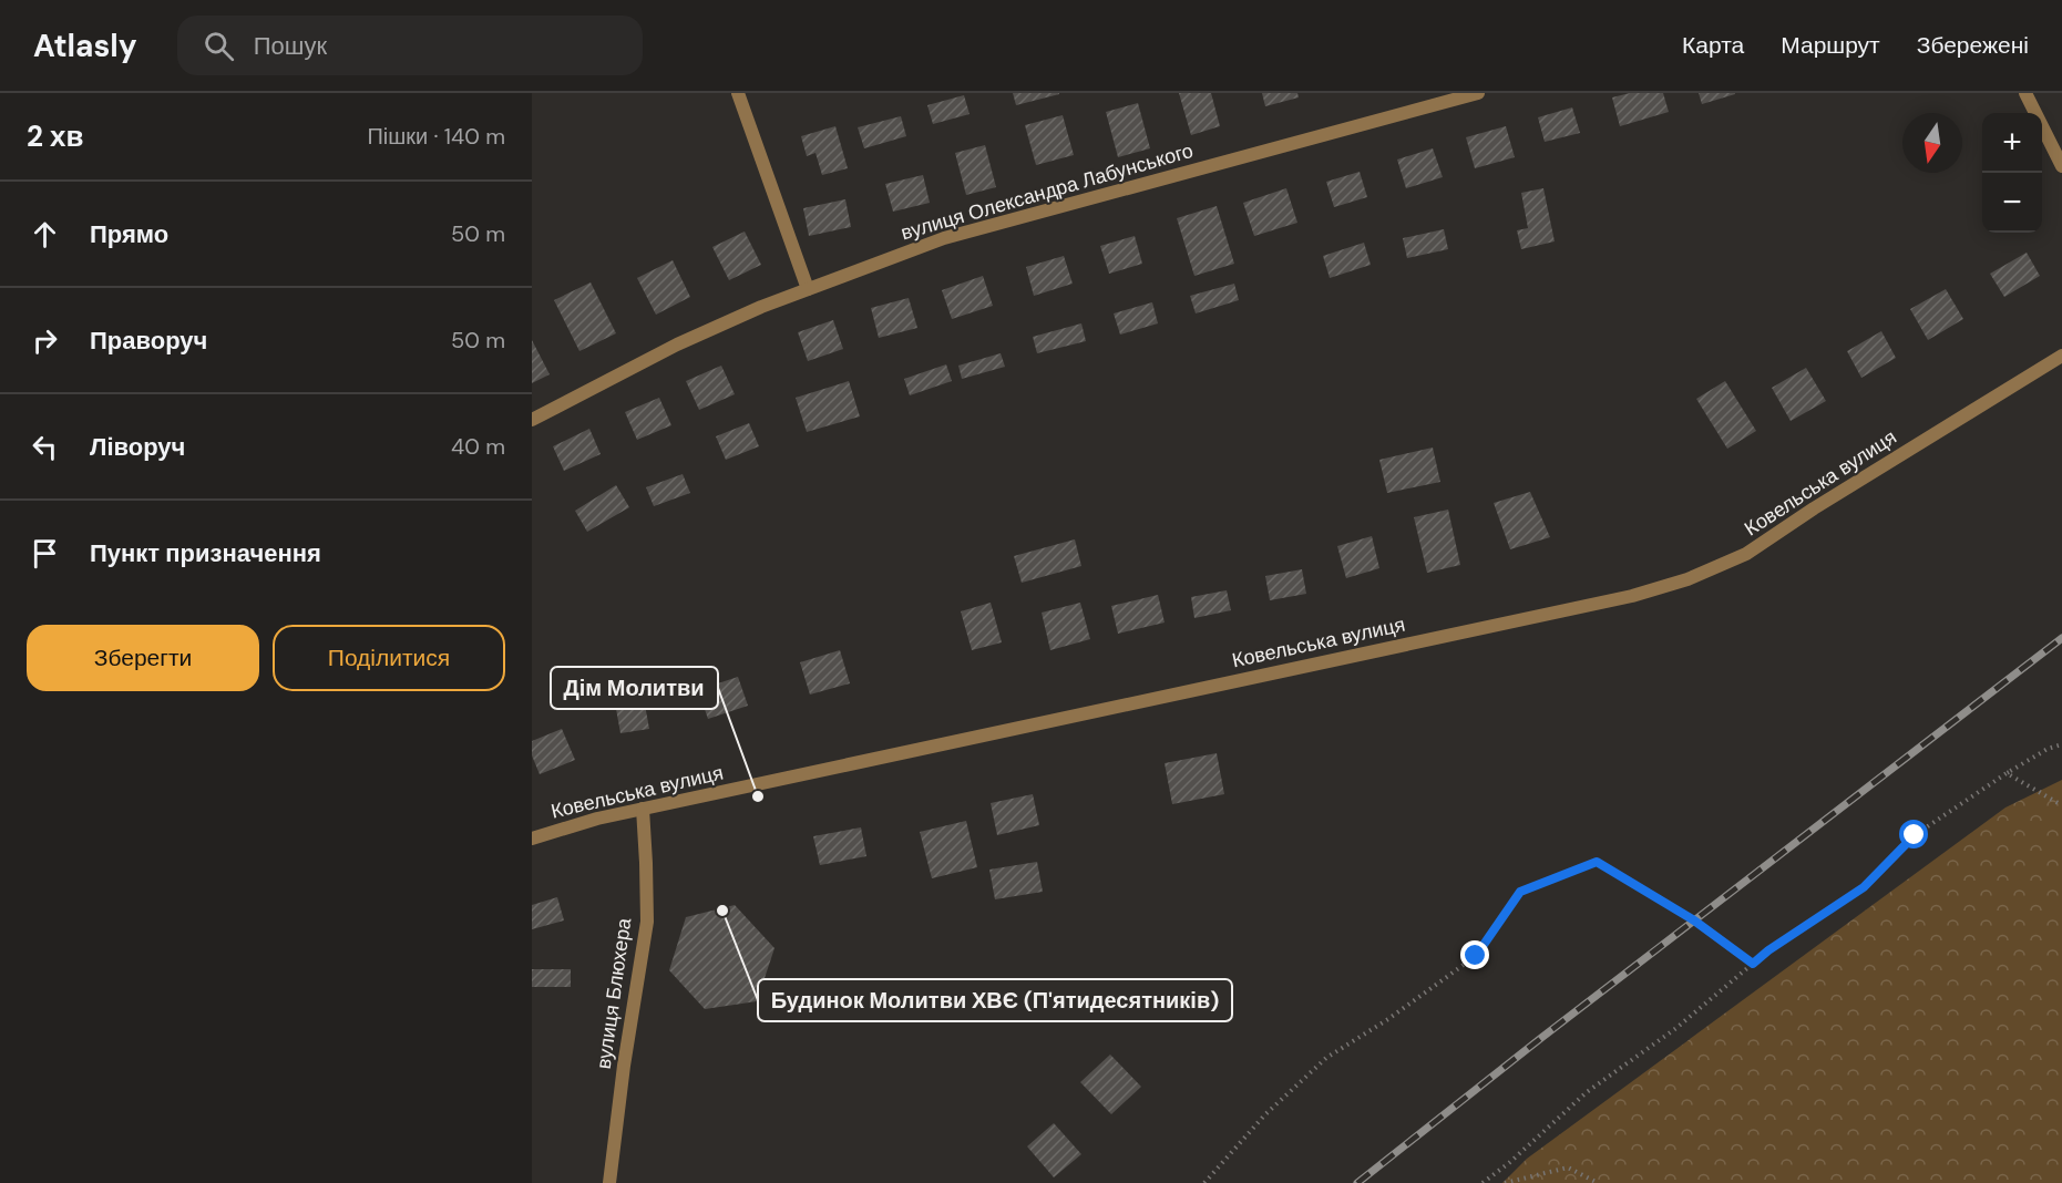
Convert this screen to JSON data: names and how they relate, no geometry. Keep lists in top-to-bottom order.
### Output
{
  "streets": {
    "street": ["вулиця Олександра Лабунського", "Ковельська вулиця", "вулиця Блюхера"]
  },
  "crossings": [
    ["Ковельська вулиця", "вулиця Блюхера"]
  ],
  "places": ["Дім Молитви", "Будинок Молитви ХВЄ (П'ятидесятників)"],
  "north": "bottom",
  "page": {
    "header": "Atlasly",
    "search": "Пошук",
    "nav": ["Карта", "Маршрут", "Збережені"],
    "heading": ["2 хв", "Пішки · 140 m"],
    "map_buttons": ["+", "−"],
    "list": [
      ["Прямо", "50 m"],
      ["Праворуч", "50 m"],
      ["Ліворуч", "40 m"],
      "Пункт призначення"
    ],
    "buttons": ["Зберегти", "Поділитися"]
  }
}
